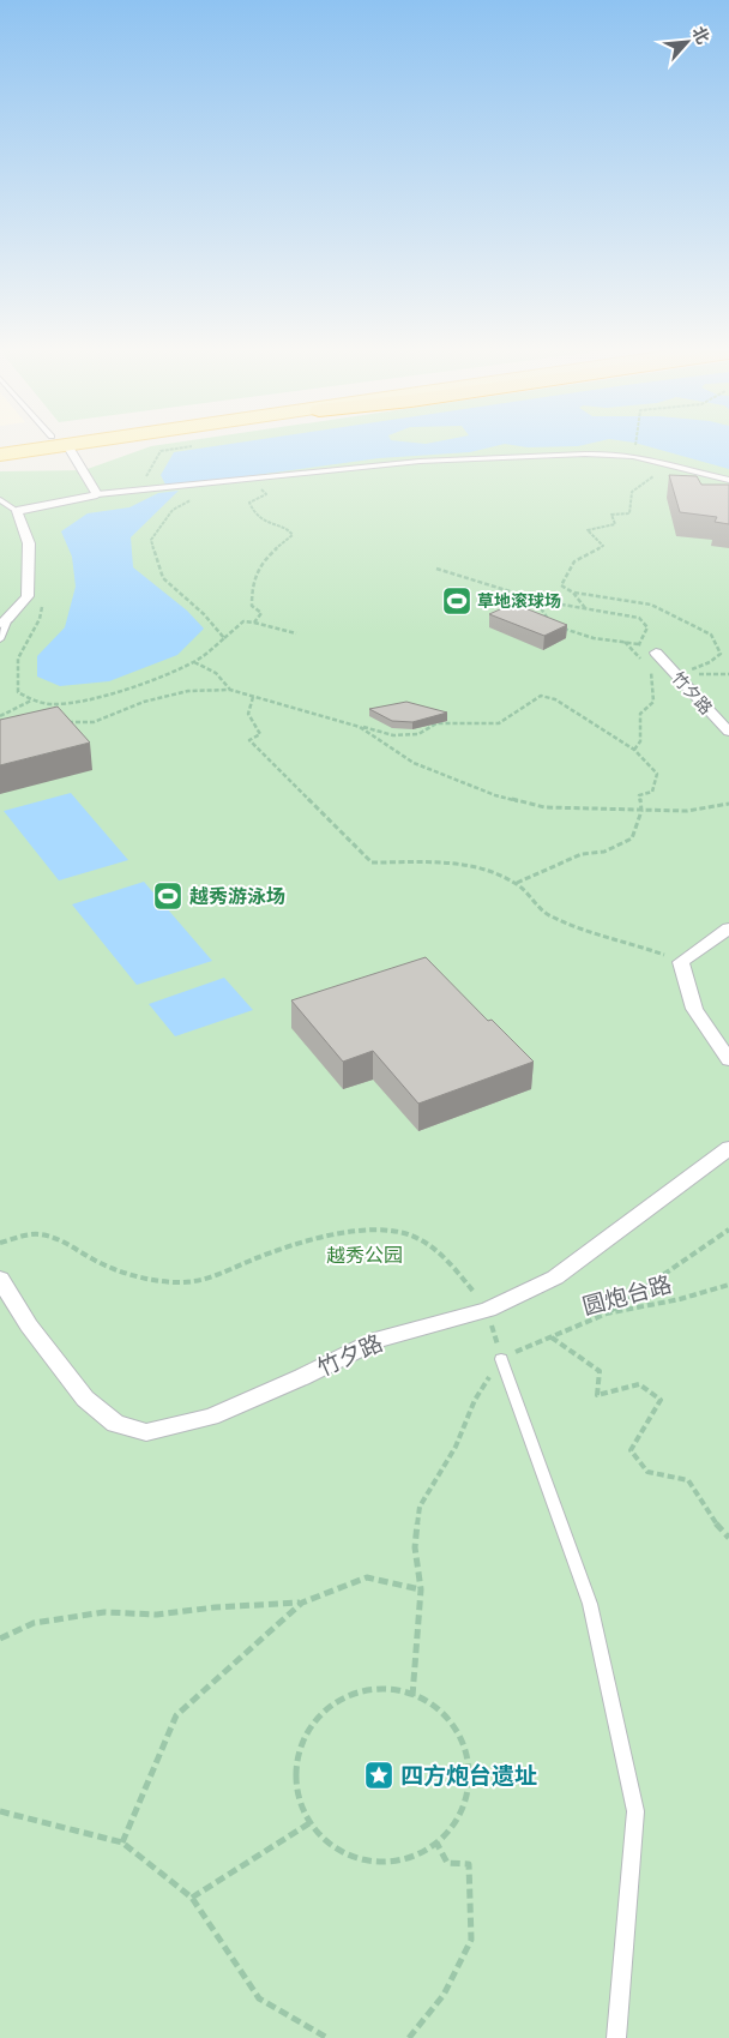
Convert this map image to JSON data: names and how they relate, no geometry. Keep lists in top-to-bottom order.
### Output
{
  "streets": {
    "street": ["竹夕路"],
    "path": ["圆炮台路"]
  },
  "parks": ["越秀公园"],
  "places": {
    "sports": ["草地滚球场", "越秀游泳场"],
    "place": ["四方炮台遗址"]
  },
  "north": "top right"
}
